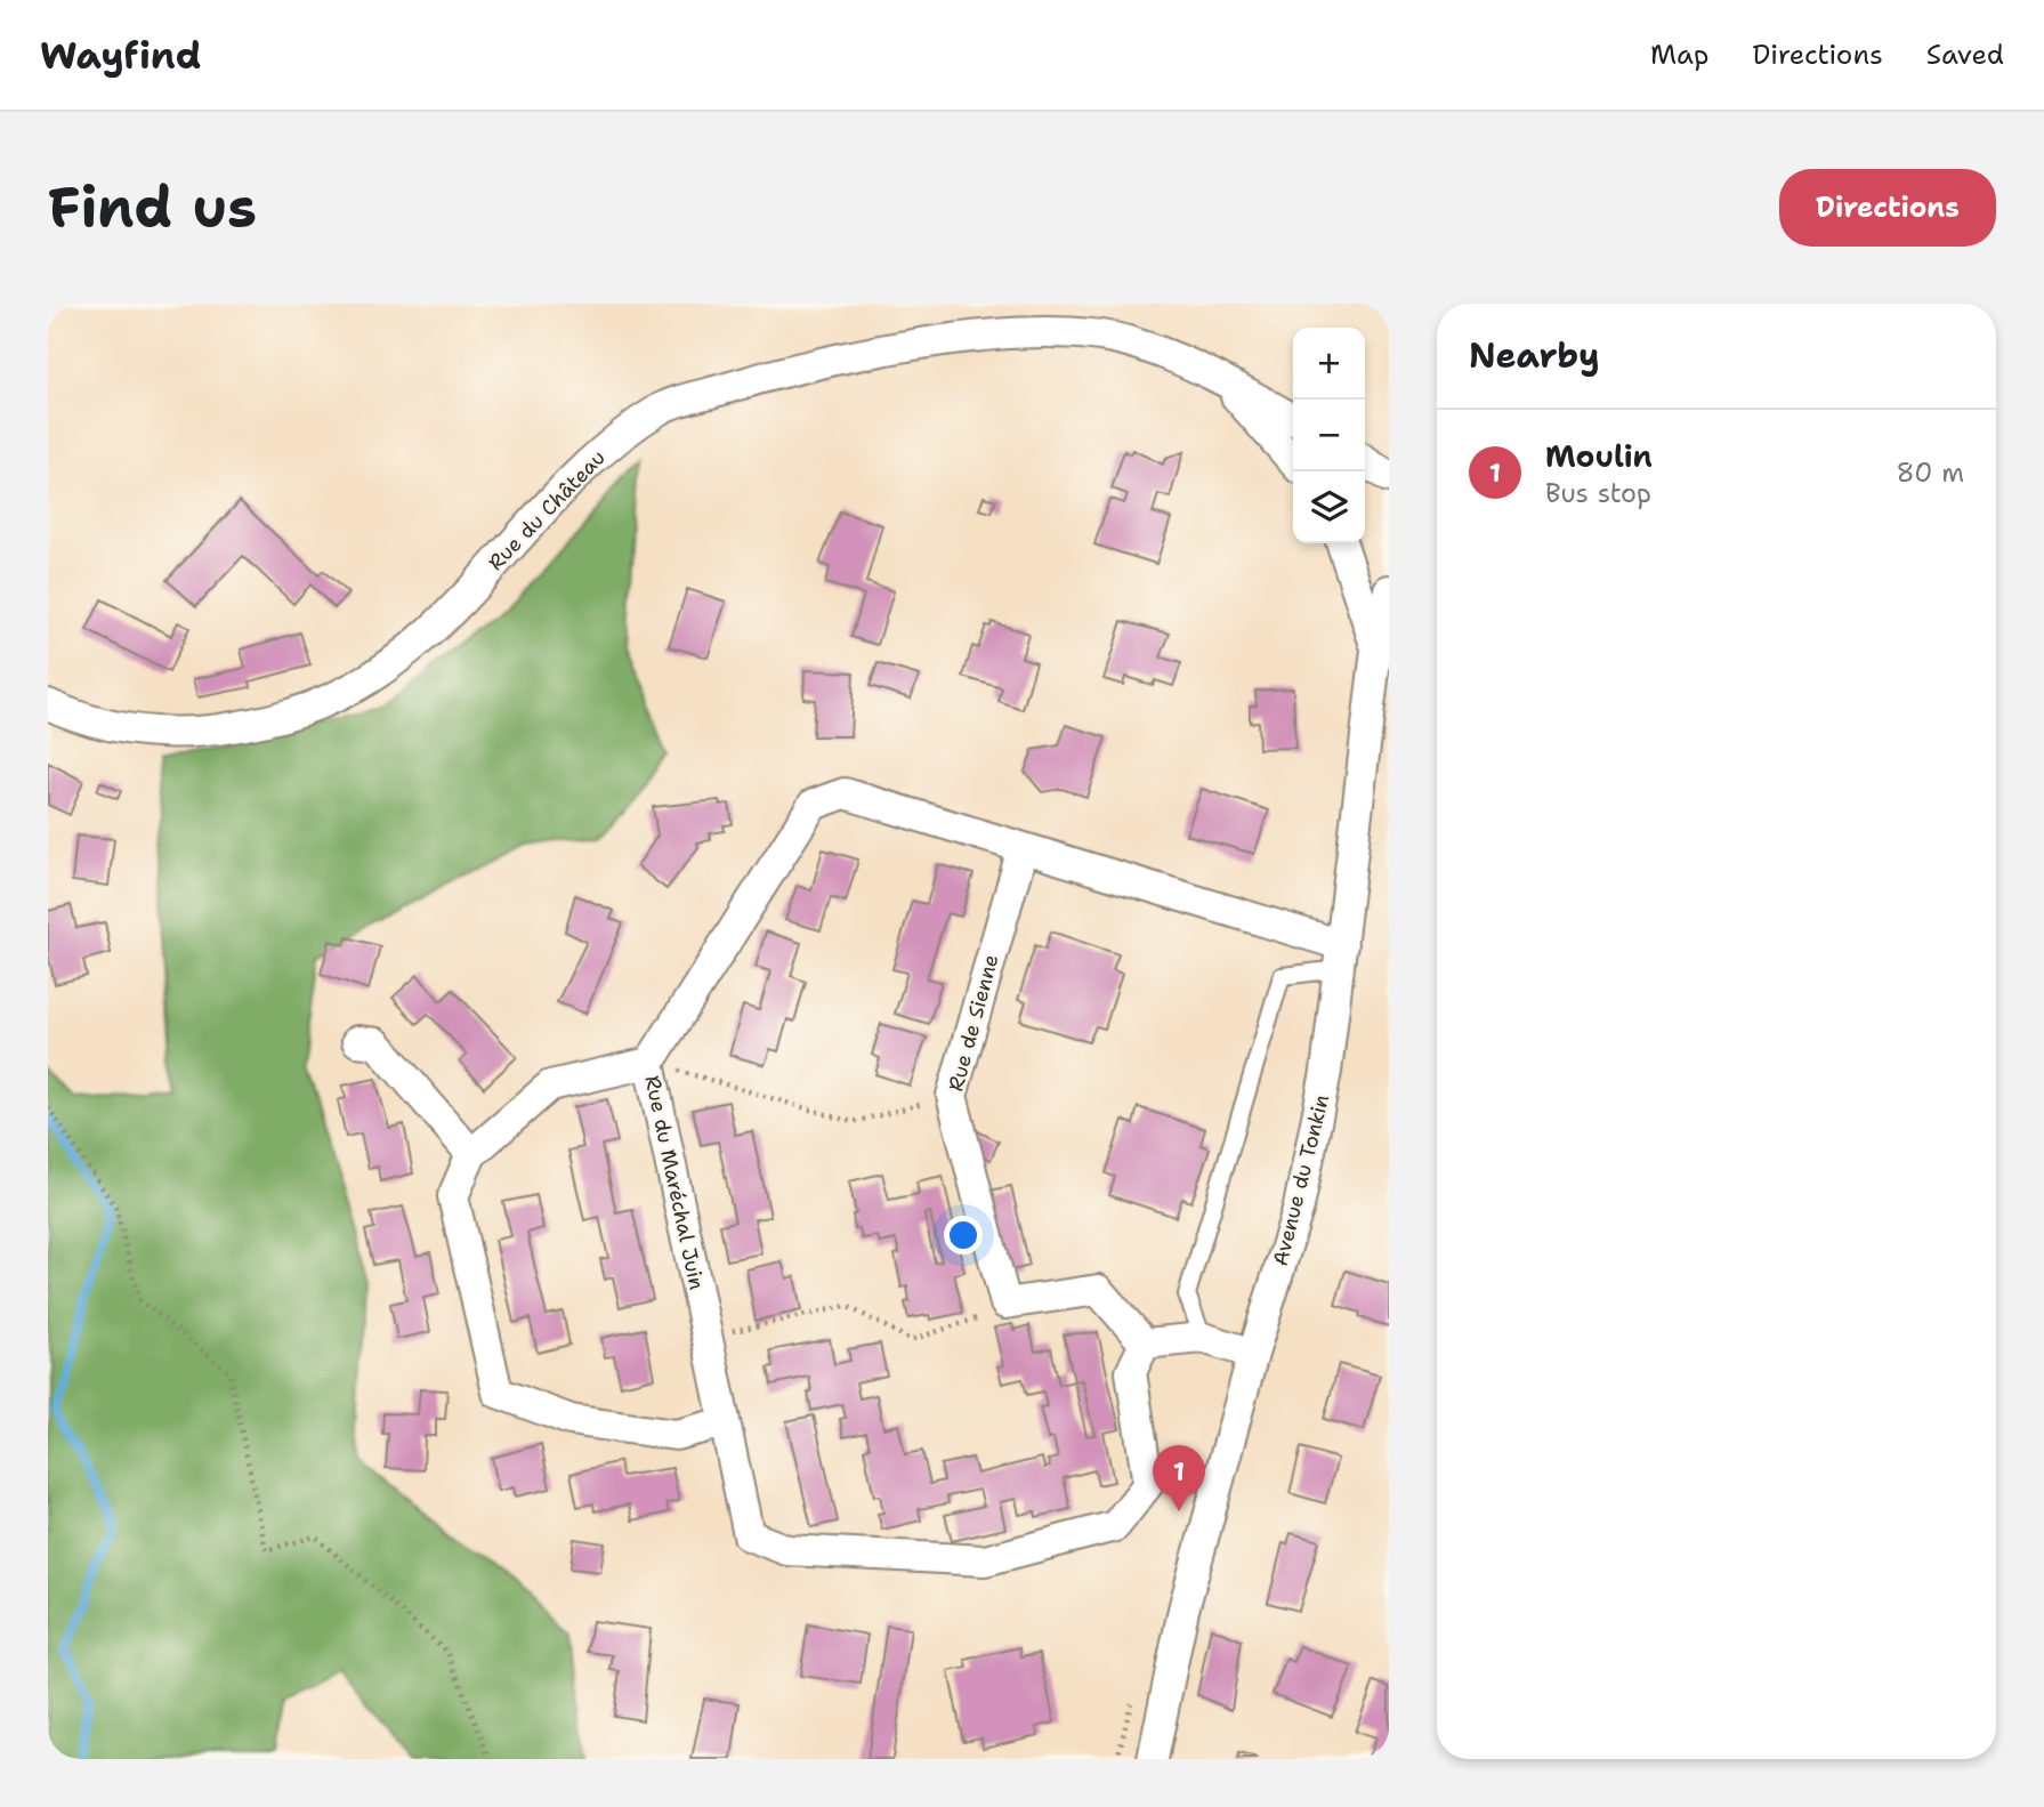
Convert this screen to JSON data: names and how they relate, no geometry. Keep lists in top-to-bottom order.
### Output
{
  "streets": {
    "street": [
      "Rue du Château",
      "Rue de Sienne",
      "Avenue du Tonkin",
      "Rue du Maréchal Juin"
    ]
  },
  "crossings": [
    ["Rue de Sienne", "Rue du Maréchal Juin"],
    ["Avenue du Tonkin", "Rue du Maréchal Juin"]
  ],
  "page": {
    "header": "Wayfind",
    "nav": ["Map", "Directions", "Saved"],
    "buttons": "Directions",
    "title": "Find us",
    "heading": "Nearby",
    "map_buttons": ["+", "−"],
    "list": [
      {
        "mark": "1",
        "name": "Moulin",
        "note": "Bus stop",
        "value": "80 m"
      }
    ],
    "pins": "1"
  }
}
